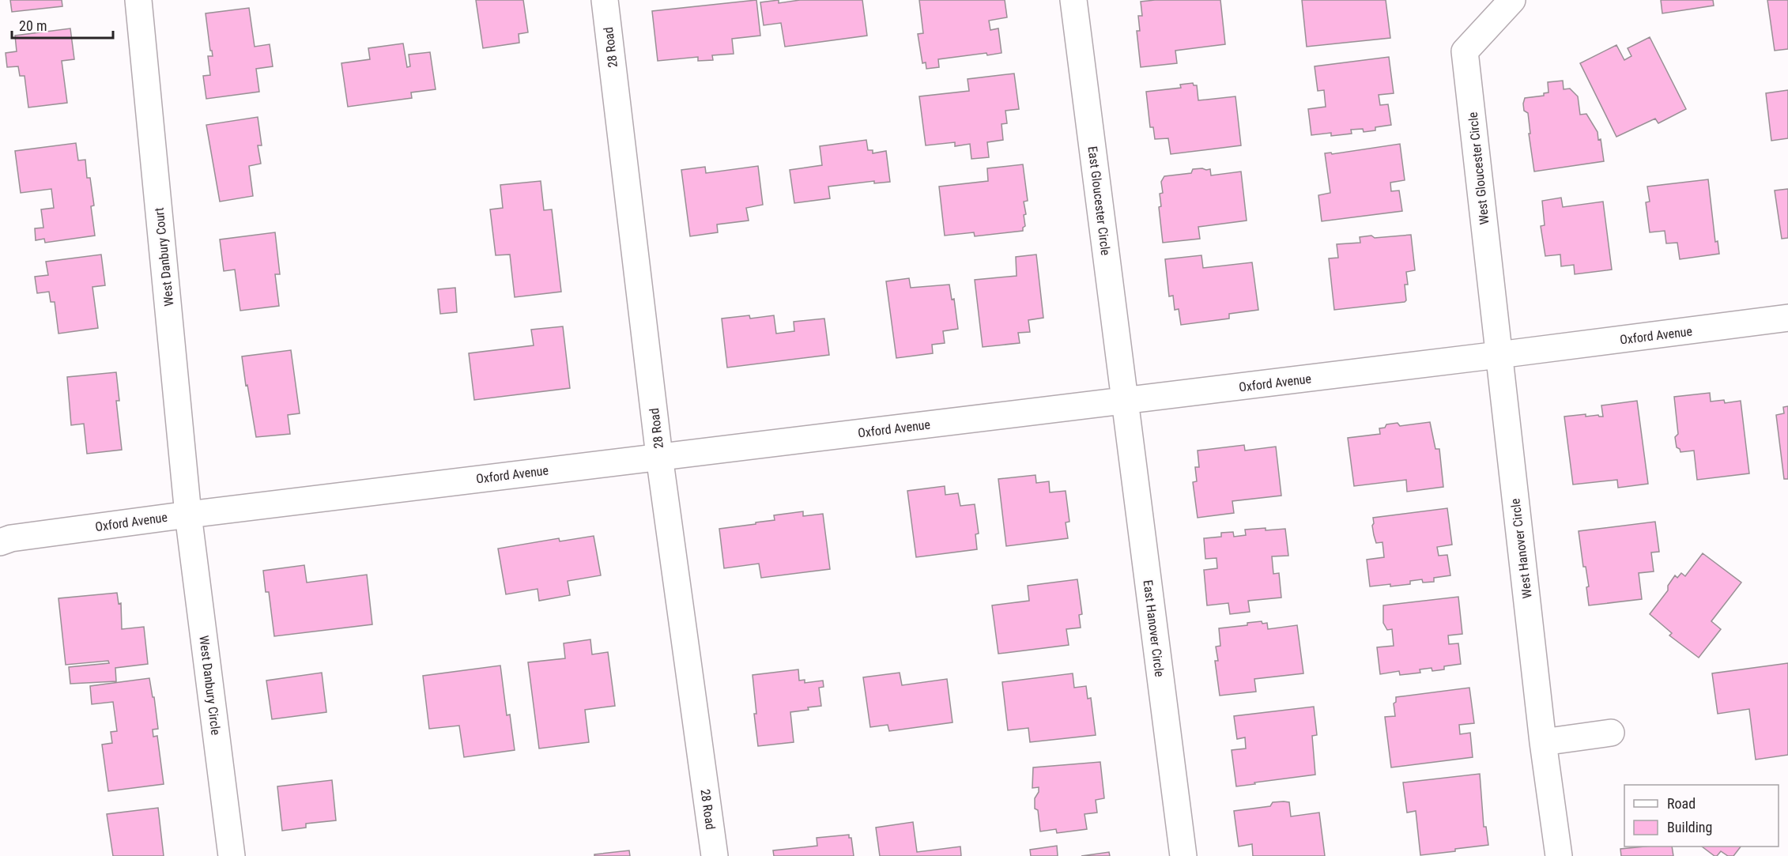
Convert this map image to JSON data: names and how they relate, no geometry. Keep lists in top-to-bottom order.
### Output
{
  "streets": {
    "street": [
      "28 Road",
      "West Gloucester Circle",
      "East Gloucester Circle",
      "West Danbury Court",
      "Oxford Avenue",
      "West Hanover Circle",
      "East Hanover Circle",
      "West Danbury Circle"
    ]
  },
  "crossings": [
    ["28 Road", "Oxford Avenue"],
    ["West Gloucester Circle", "Oxford Avenue"],
    ["West Gloucester Circle", "West Hanover Circle"],
    ["East Gloucester Circle", "Oxford Avenue"],
    ["East Gloucester Circle", "East Hanover Circle"],
    ["West Danbury Court", "Oxford Avenue"],
    ["West Danbury Court", "West Danbury Circle"],
    ["Oxford Avenue", "West Hanover Circle"],
    ["Oxford Avenue", "East Hanover Circle"],
    ["Oxford Avenue", "West Danbury Circle"]
  ],
  "legend": ["Road", "Building"],
  "scale_bar": "20 m"
}
